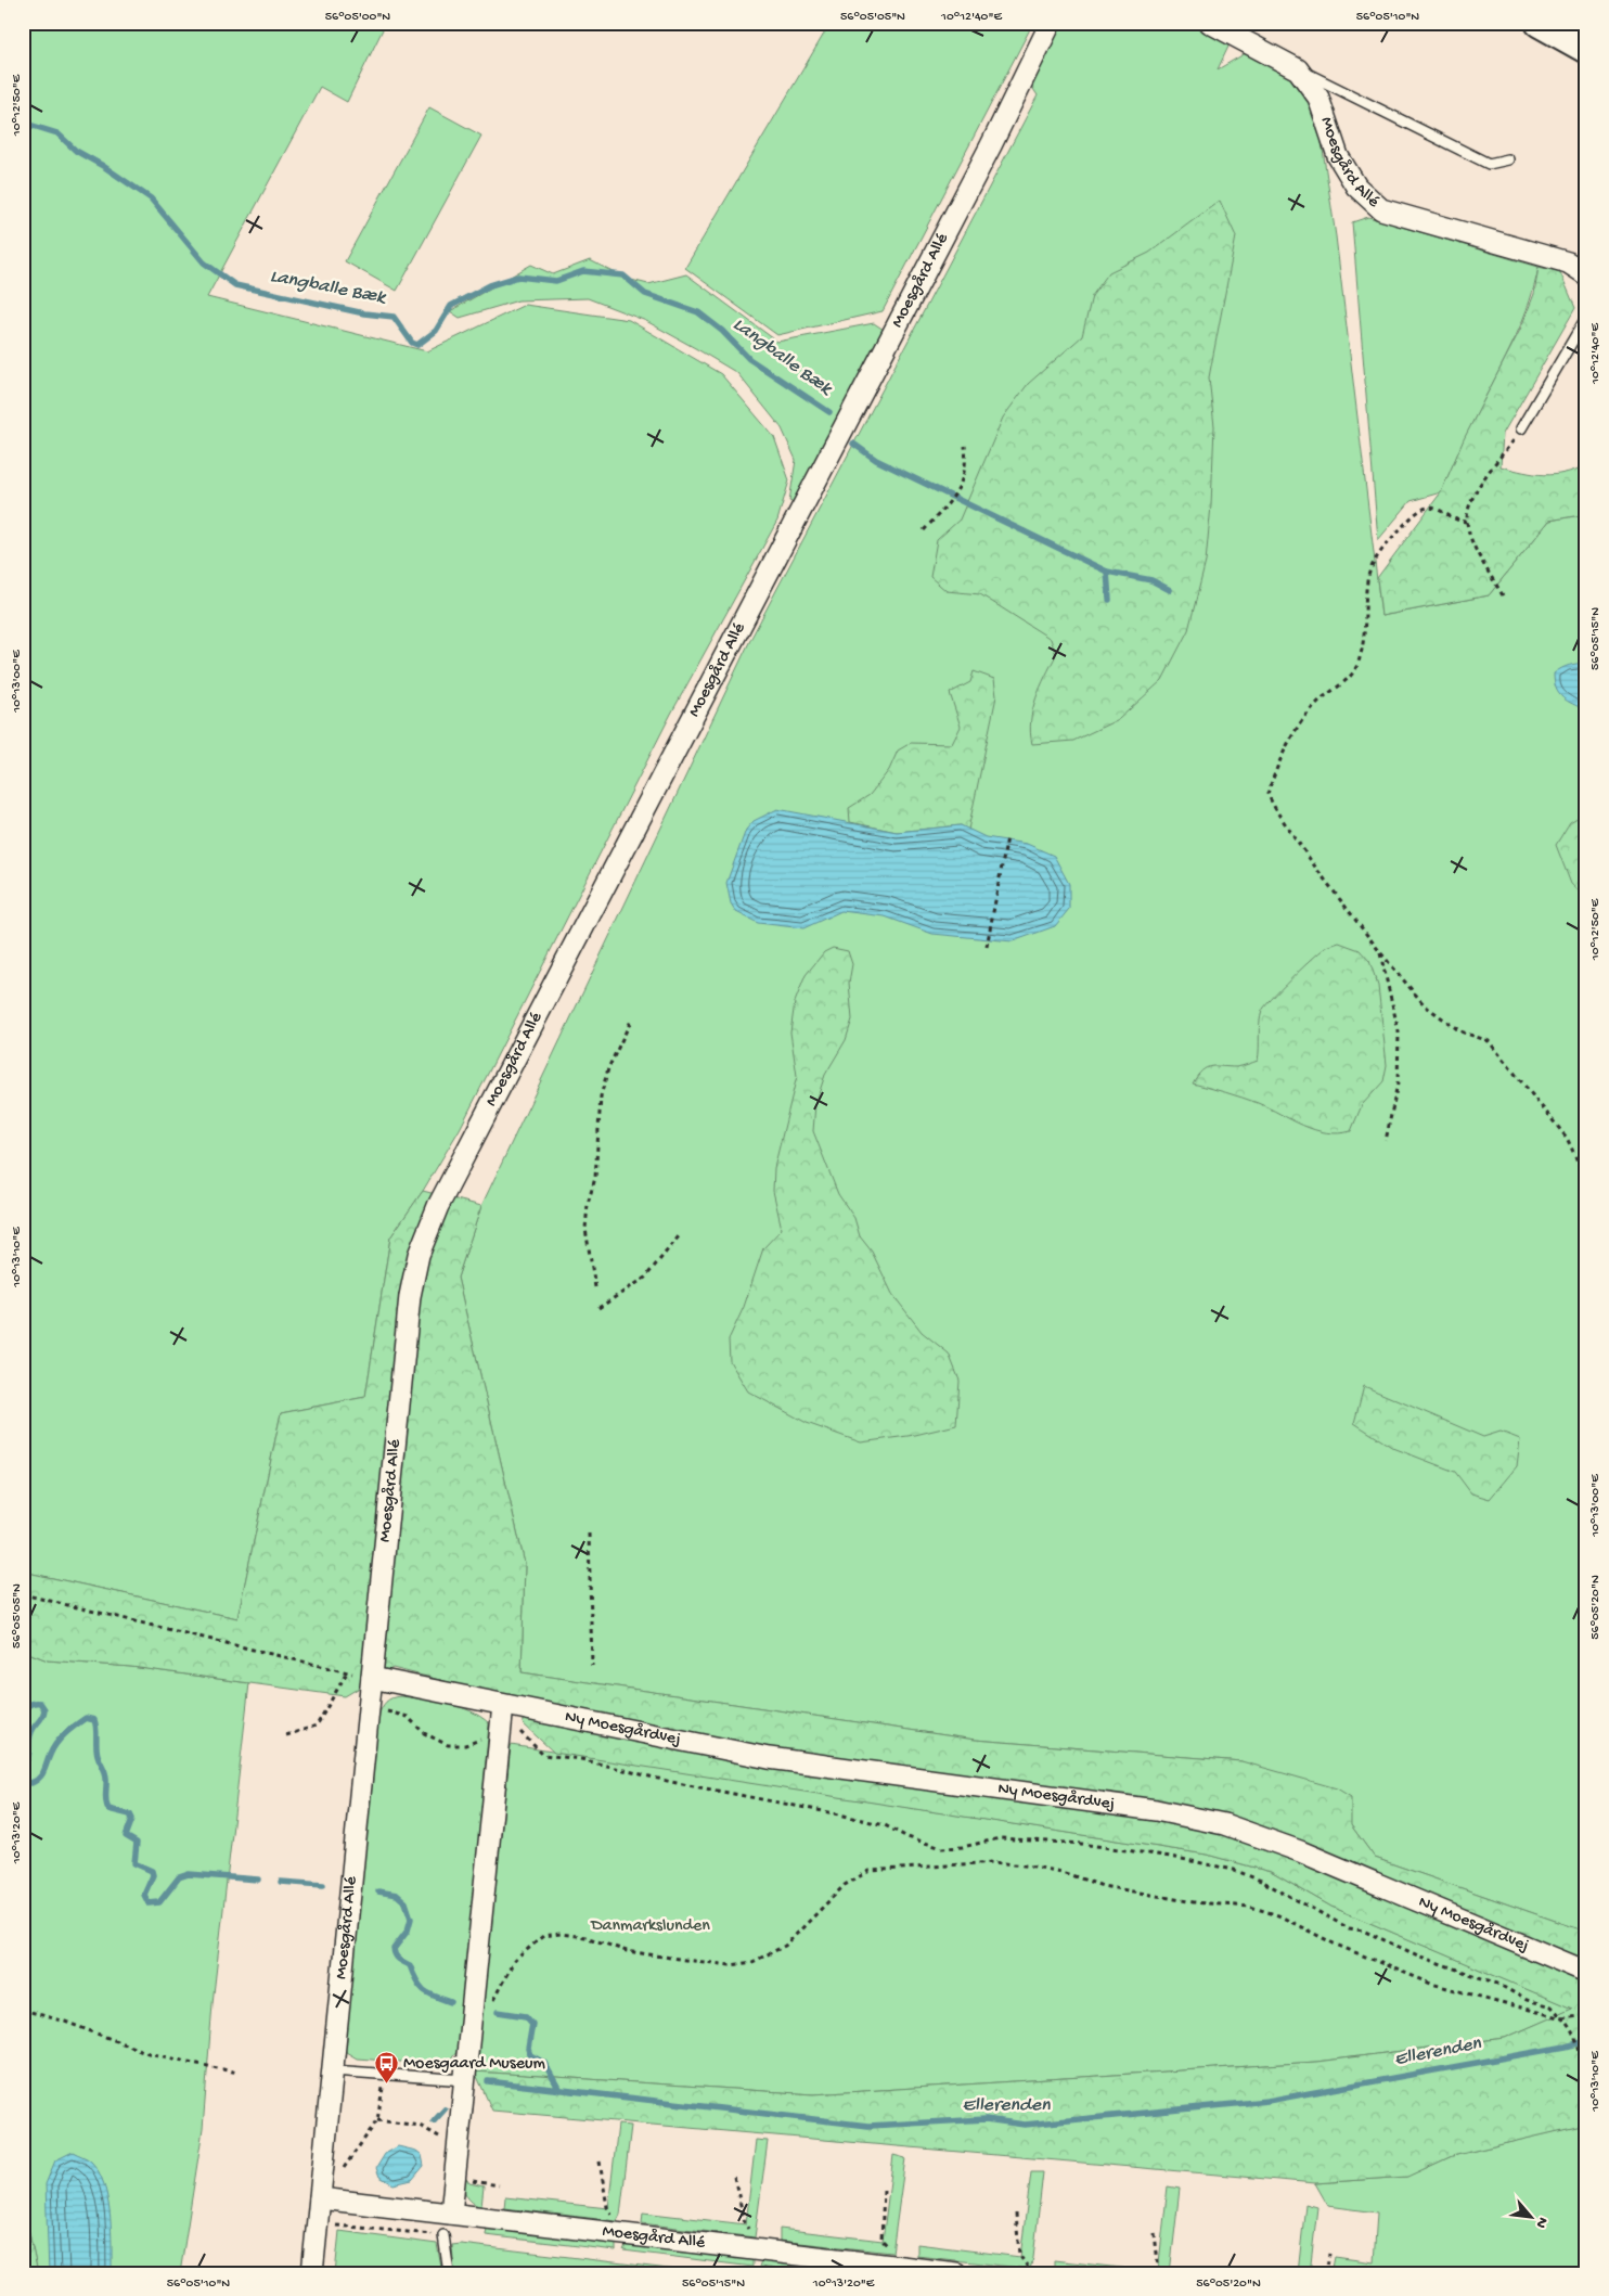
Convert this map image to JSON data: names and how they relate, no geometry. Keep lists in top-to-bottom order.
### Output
{
  "streets": {
    "street": ["Moesgård Allé", "Ny Moesgårdvej"]
  },
  "crossings": [
    ["Moesgård Allé", "Ny Moesgårdvej"]
  ],
  "water": ["Langballe Bæk", "Ellerenden"],
  "parks": ["Danmarkslunden"],
  "places": {
    "bus stop": ["Moesgaard Museum"]
  },
  "north": "bottom right",
  "coordinates": [
    "56°05'00\"N",
    "56°05'05\"N",
    "10°12'40\"E",
    "56°05'10\"N",
    "10°12'50\"E",
    "56°05'15\"N",
    "10°13'00\"E",
    "10°13'10\"E",
    "56°05'20\"N",
    "10°13'20\"E"
  ]
}
